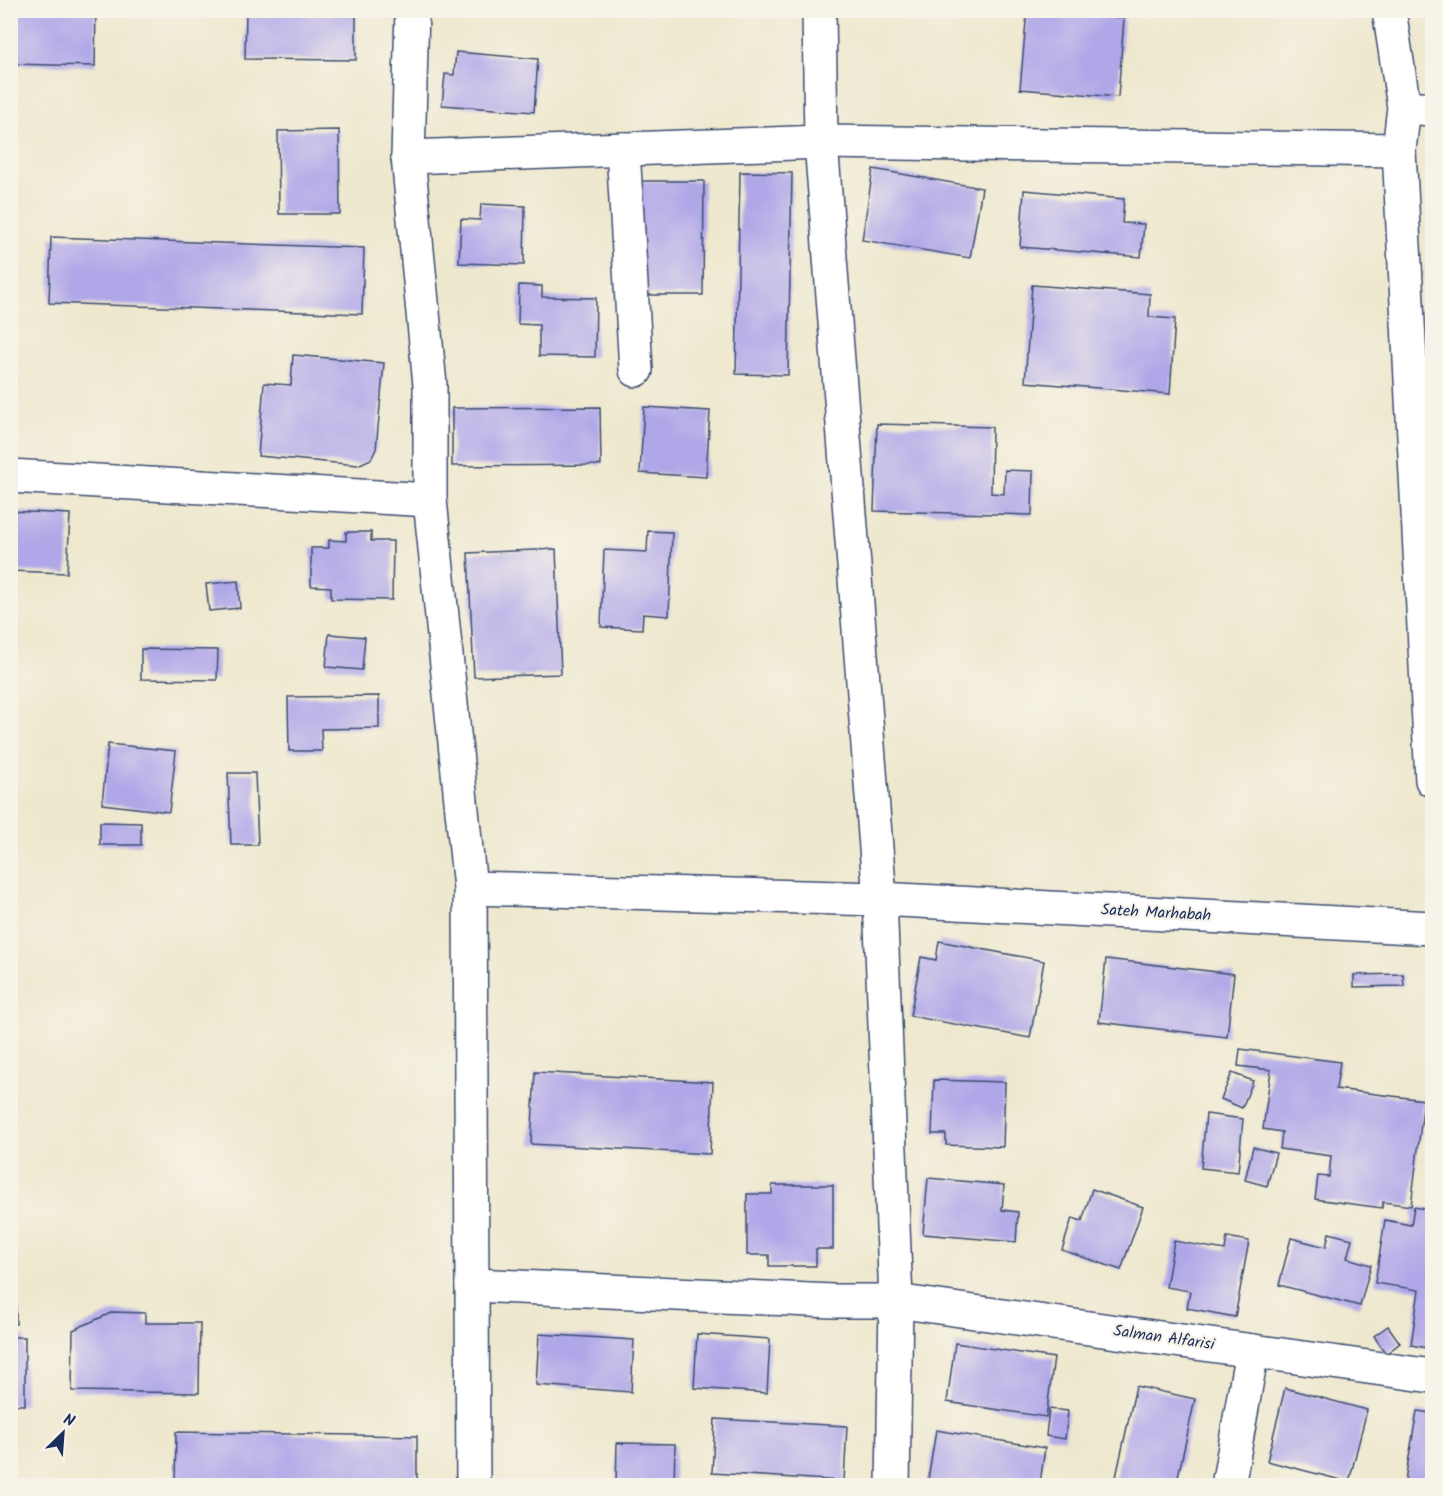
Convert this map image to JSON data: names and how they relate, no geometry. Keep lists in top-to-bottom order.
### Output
{
  "streets": {
    "street": ["Sateh Marhabah", "Salman Alfarisi"]
  },
  "north": "top right"
}
